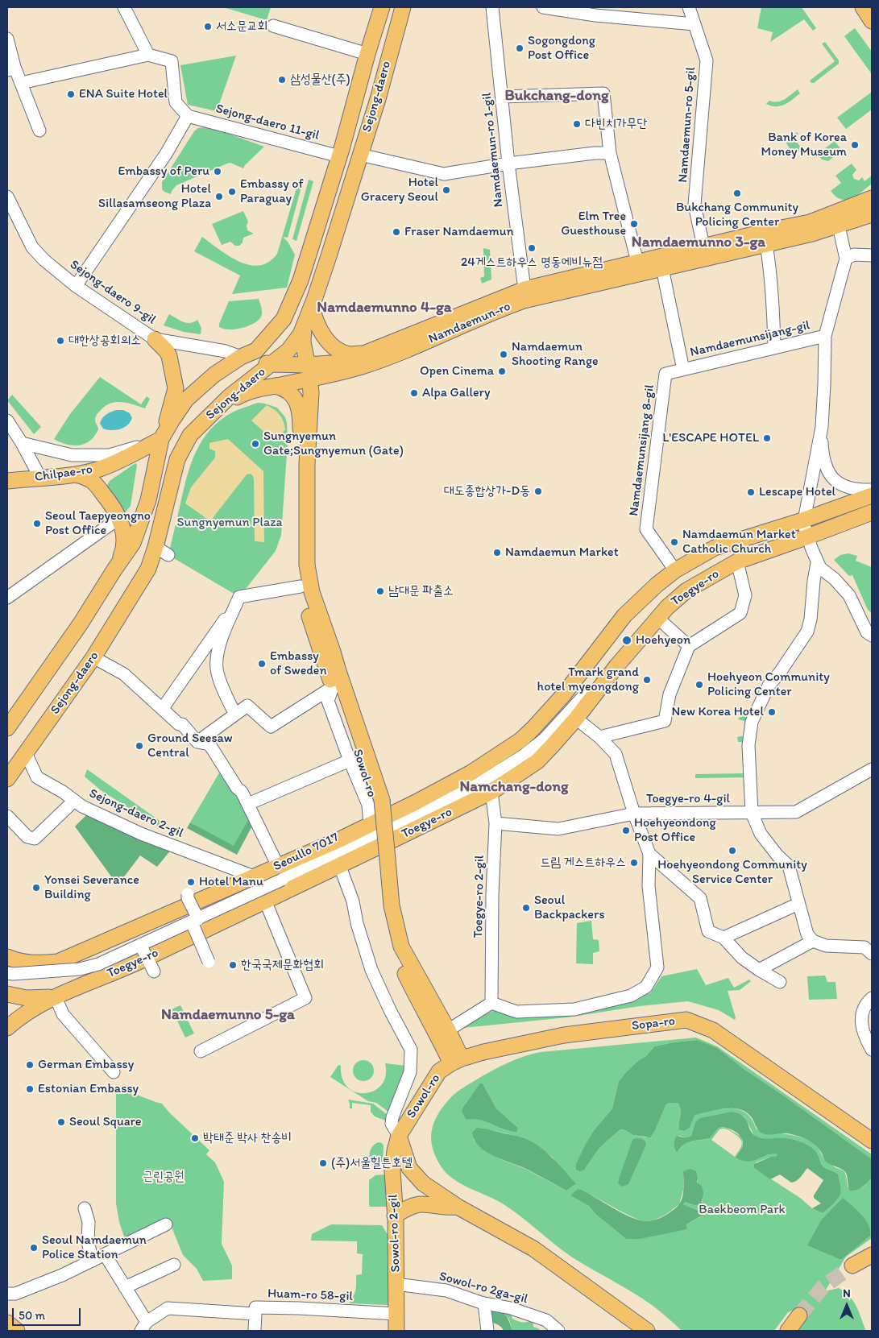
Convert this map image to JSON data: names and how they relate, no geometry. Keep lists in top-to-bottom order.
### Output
{
  "streets": {
    "main road": [
      "Sejong-daero",
      "Namdaemun-ro",
      "Chilpae-ro",
      "Toegye-ro",
      "Sowol-ro",
      "Sopa-ro",
      "Sowol-ro 2-gil"
    ],
    "street": [
      "Sejong-daero 11-gil",
      "Namdaemun-ro 5-gil",
      "Namdaemun-ro 1-gil",
      "Sejong-daero 9-gil",
      "Namdaemunsijang-gil",
      "Namdaemunsijang 8-gil",
      "Toegye-ro 4-gil",
      "Sejong-daero 2-gil",
      "Seoullo 7017",
      "Toegye-ro 2-gil",
      "Sowol-ro 2ga-gil",
      "Huam-ro 58-gil"
    ]
  },
  "crossings": [
    ["Sejong-daero", "Sejong-daero 11-gil"],
    ["Sejong-daero", "Sejong-daero 9-gil"],
    ["Sejong-daero", "Namdaemun-ro"],
    ["Sejong-daero", "Chilpae-ro"],
    ["Sejong-daero", "Sowol-ro"],
    ["Sejong-daero", "Sejong-daero 2-gil"],
    ["Namdaemun-ro 5-gil", "Namdaemun-ro"],
    ["Namdaemun-ro 1-gil", "Namdaemun-ro"],
    ["Sejong-daero 9-gil", "Namdaemun-ro"],
    ["Namdaemun-ro", "Sowol-ro"],
    ["Namdaemunsijang-gil", "Namdaemunsijang 8-gil"],
    ["Namdaemunsijang 8-gil", "Toegye-ro"],
    ["Toegye-ro", "Sowol-ro"],
    ["Toegye-ro", "Sejong-daero 2-gil"],
    ["Toegye-ro", "Seoullo 7017"],
    ["Toegye-ro", "Toegye-ro 2-gil"],
    ["Sowol-ro", "Sopa-ro"],
    ["Sowol-ro", "Sowol-ro 2-gil"],
    ["Toegye-ro 4-gil", "Toegye-ro 2-gil"],
    ["Sowol-ro 2-gil", "Sowol-ro 2ga-gil"],
    ["Sowol-ro 2-gil", "Huam-ro 58-gil"]
  ],
  "districts": [
    "Bukchang-dong",
    "Namdaemunno 3-ga",
    "Namdaemunno 4-ga",
    "Namchang-dong",
    "Namdaemunno 5-ga"
  ],
  "parks": ["Sungnyemun Plaza", "근린공원", "Baekbeom Park"],
  "places": [
    "서소문교회",
    "Sogongdong Post Office",
    "삼성물산(주)",
    "ENA Suite Hotel",
    "다빈치가무단",
    "Bank of Korea Money Museum",
    "Embassy of Peru",
    "Hotel Gracery Seoul",
    "Embassy of Paraguay",
    "Bukchang Community Policing Center",
    "Hotel Sillasamseong Plaza",
    "Elm Tree Guesthouse",
    "Fraser Namdaemun",
    "24게스트하우스 명동에비뉴점",
    "대한상공회의소",
    "Namdaemun Shooting Range",
    "Open Cinema",
    "Alpa Gallery",
    "L'ESCAPE HOTEL",
    "Sungnyemun Gate;Sungnyemun (Gate)",
    "대도종합상가-D동",
    "Lescape Hotel",
    "Seoul Taepyeongno Post Office",
    "Namdaemun Market Catholic Church",
    "Namdaemun Market",
    "남대문 파출소",
    "Hoehyeon",
    "Embassy of Sweden",
    "Tmark grand hotel myeongdong",
    "Hoehyeon Community Policing Center",
    "New Korea Hotel",
    "Ground Seesaw Central",
    "Hoehyeondong Post Office",
    "Hoehyeondong Community Service Center",
    "드림 게스트하우스",
    "Hotel Manu",
    "Yonsei Severance Building",
    "Seoul Backpackers",
    "한국국제문화협회",
    "German Embassy",
    "Estonian Embassy",
    "Seoul Square",
    "박태준 박사 찬송비",
    "(주)서울힐튼호텔",
    "Seoul Namdaemun Police Station"
  ],
  "scale_bar": "50 m",
  "north": "top"
}
